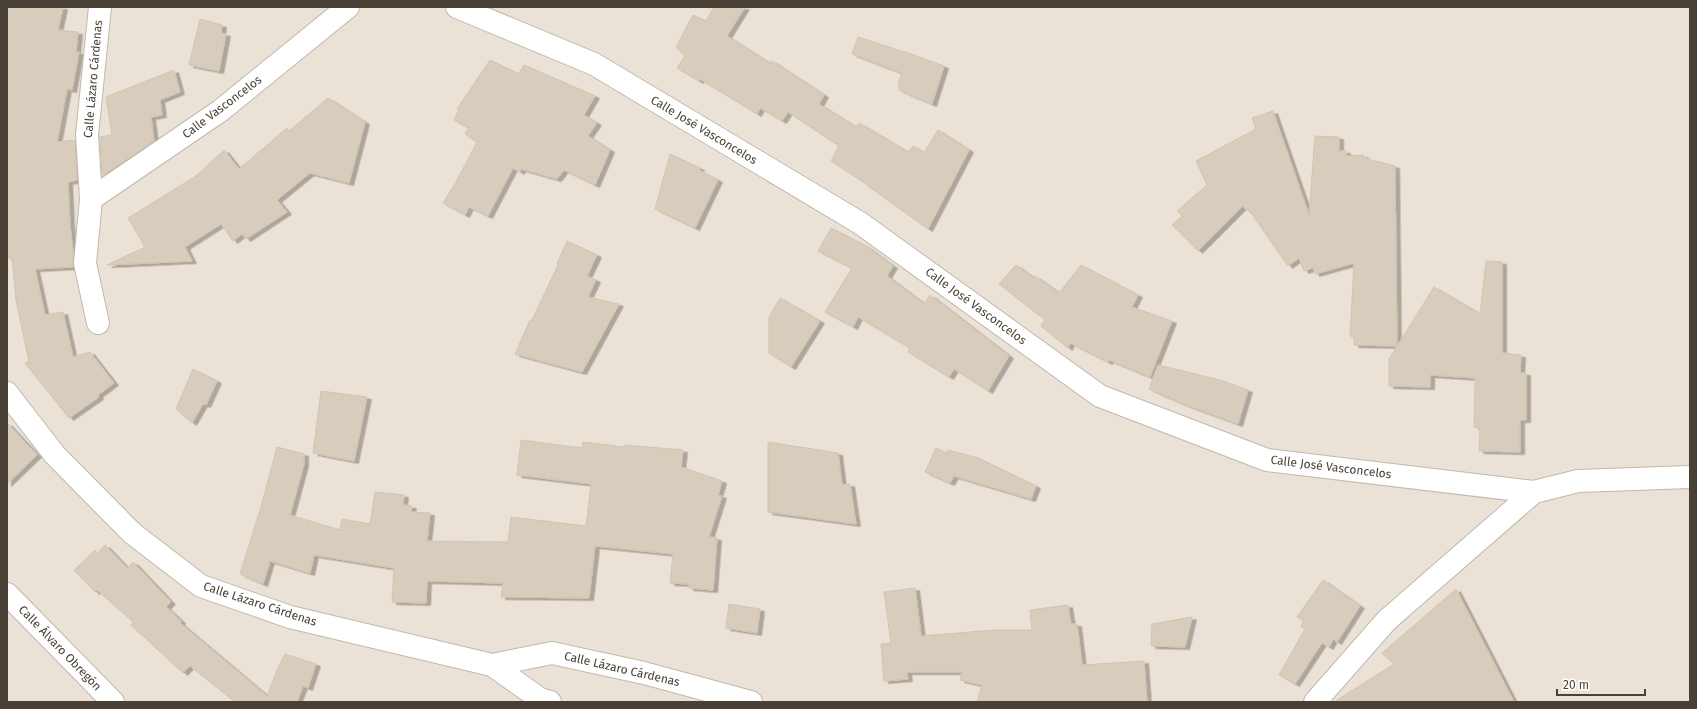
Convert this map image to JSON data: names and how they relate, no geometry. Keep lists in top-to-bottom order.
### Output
{
  "streets": {
    "street": [
      "Calle Lázaro Cárdenas",
      "Calle Vasconcelos",
      "Calle José Vasconcelos",
      "Calle Álvaro Obregón"
    ]
  },
  "crossings": [
    ["Calle Lázaro Cárdenas", "Calle Vasconcelos"]
  ],
  "scale_bar": "20 m"
}
